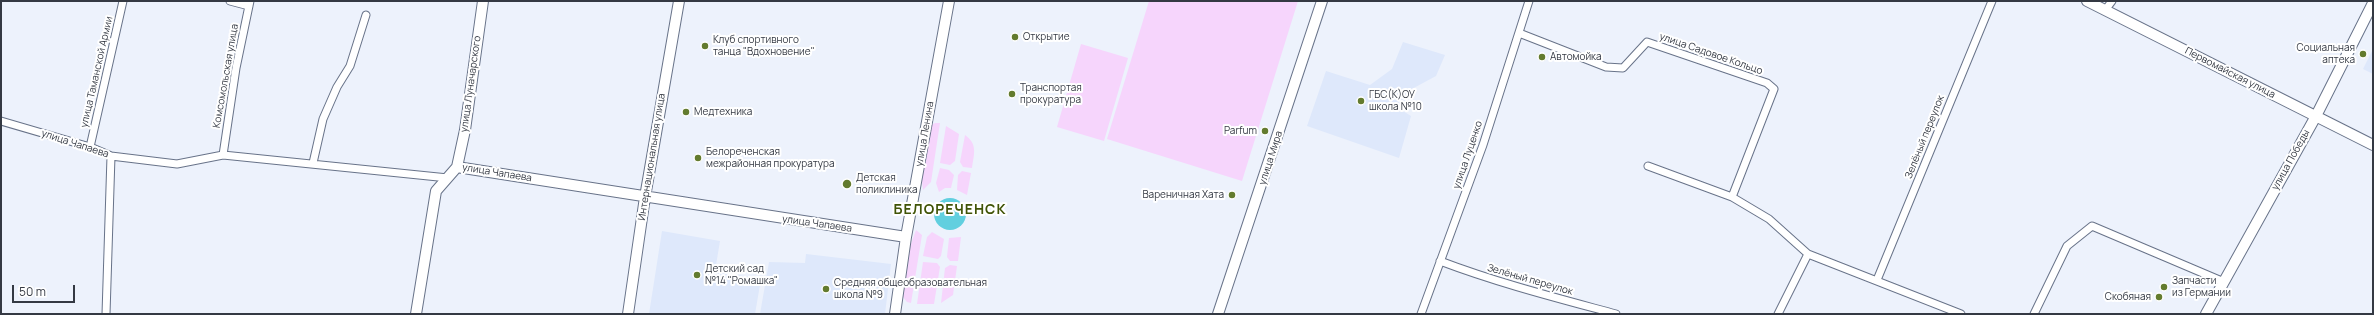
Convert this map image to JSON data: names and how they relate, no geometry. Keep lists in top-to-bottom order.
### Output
{
  "streets": {
    "street": [
      "улица Садовое Кольцо",
      "улица Таманской Армии",
      "Первомайская улица",
      "Комсомольская улица",
      "улица Луначарского",
      "улица Ленина",
      "Зелёный переулок",
      "улица Чапаева",
      "улица Луценко",
      "Интернациональная улица",
      "улица Мира",
      "улица Победы"
    ]
  },
  "crossings": [
    ["улица Садовое Кольцо", "улица Луценко"],
    ["улица Таманской Армии", "улица Чапаева"],
    ["Первомайская улица", "улица Победы"],
    ["Комсомольская улица", "улица Чапаева"],
    ["улица Луначарского", "улица Чапаева"],
    ["улица Ленина", "улица Чапаева"],
    ["Зелёный переулок", "улица Луценко"],
    ["улица Чапаева", "Интернациональная улица"]
  ],
  "districts": ["БЕЛОРЕЧЕНСК"],
  "places": [
    "Открытие",
    "Клуб спортивного танца \"Вдохновение\"",
    "Социальная аптека",
    "Автомойка",
    "Транспортая прокуратура",
    "ГБС(К)ОУ школа №10",
    "Медтехника",
    "Parfum",
    "Белореченская межрайонная прокуратура",
    "Детская поликлиника",
    "Вареничная Хата",
    "Детский сад №14 \"Ромашка\"",
    "Запчасти из Германии",
    "Средняя общеобразовательная школа №9",
    "Скобяная"
  ],
  "scale_bar": "50 m"
}
